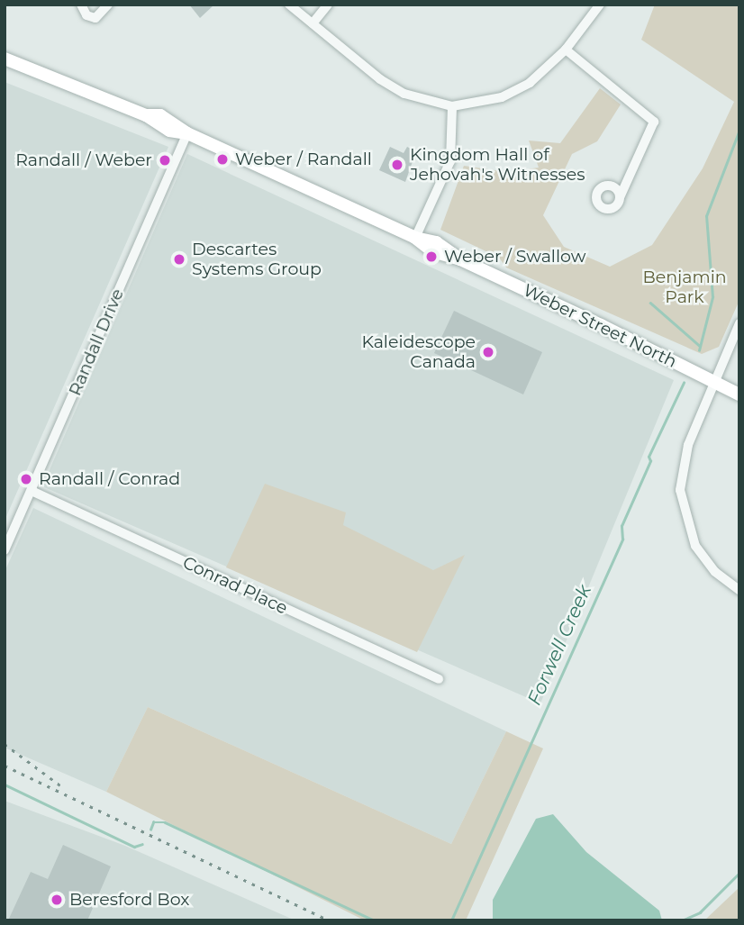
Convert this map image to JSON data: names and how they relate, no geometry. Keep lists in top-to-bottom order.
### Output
{
  "streets": {
    "main road": ["Weber Street North"],
    "street": ["Randall Drive", "Conrad Place"]
  },
  "crossings": [
    ["Weber Street North", "Randall Drive"],
    ["Randall Drive", "Conrad Place"]
  ],
  "water": ["Forwell Creek"],
  "parks": ["Benjamin Park"],
  "places": [
    "Weber / Randall",
    "Randall / Weber",
    "Kingdom Hall of Jehovah's Witnesses",
    "Weber / Swallow",
    "Descartes Systems Group",
    "Kaleidescope Canada",
    "Randall / Conrad",
    "Beresford Box"
  ]
}
